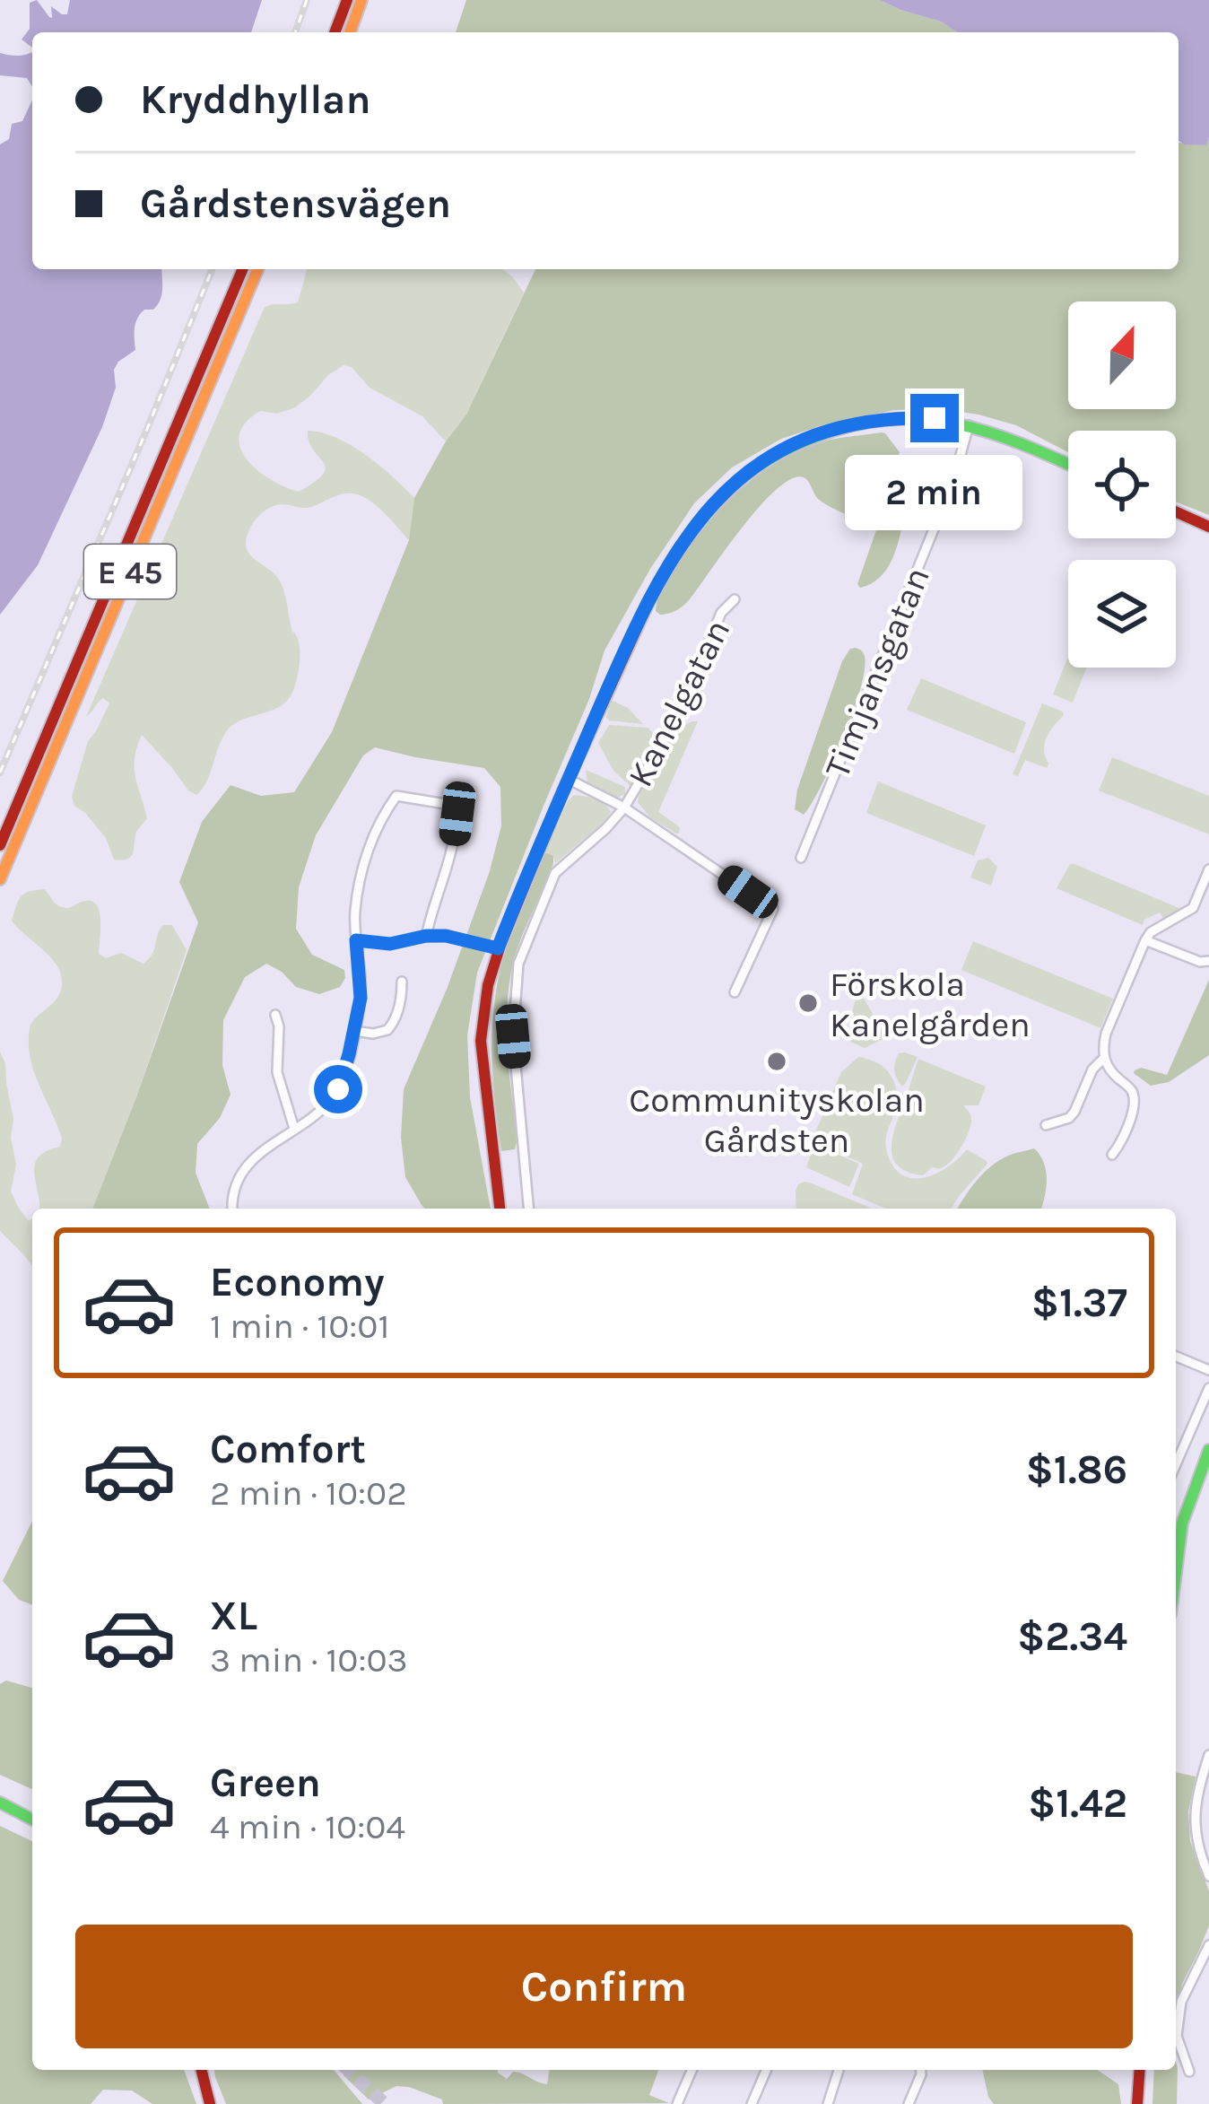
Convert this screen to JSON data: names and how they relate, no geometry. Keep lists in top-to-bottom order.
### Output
{
  "streets": {
    "main road": ["E 45"],
    "street": ["Timjansgatan", "Kanelgatan"]
  },
  "places": ["Förskola Kanelgården", "Communityskolan Gårdsten"],
  "north": "top",
  "page": {
    "banner": ["Kryddhyllan", "Gårdstensvägen"],
    "bubble": "2 min",
    "list": [
      {
        "name": "Economy",
        "note": "1 min · 10:01",
        "value": "$1.37"
      },
      {
        "name": "Comfort",
        "note": "2 min · 10:02",
        "value": "$1.86"
      },
      {
        "name": "XL",
        "note": "3 min · 10:03",
        "value": "$2.34"
      },
      {
        "name": "Green",
        "note": "4 min · 10:04",
        "value": "$1.42"
      }
    ],
    "buttons": "Confirm"
  }
}
